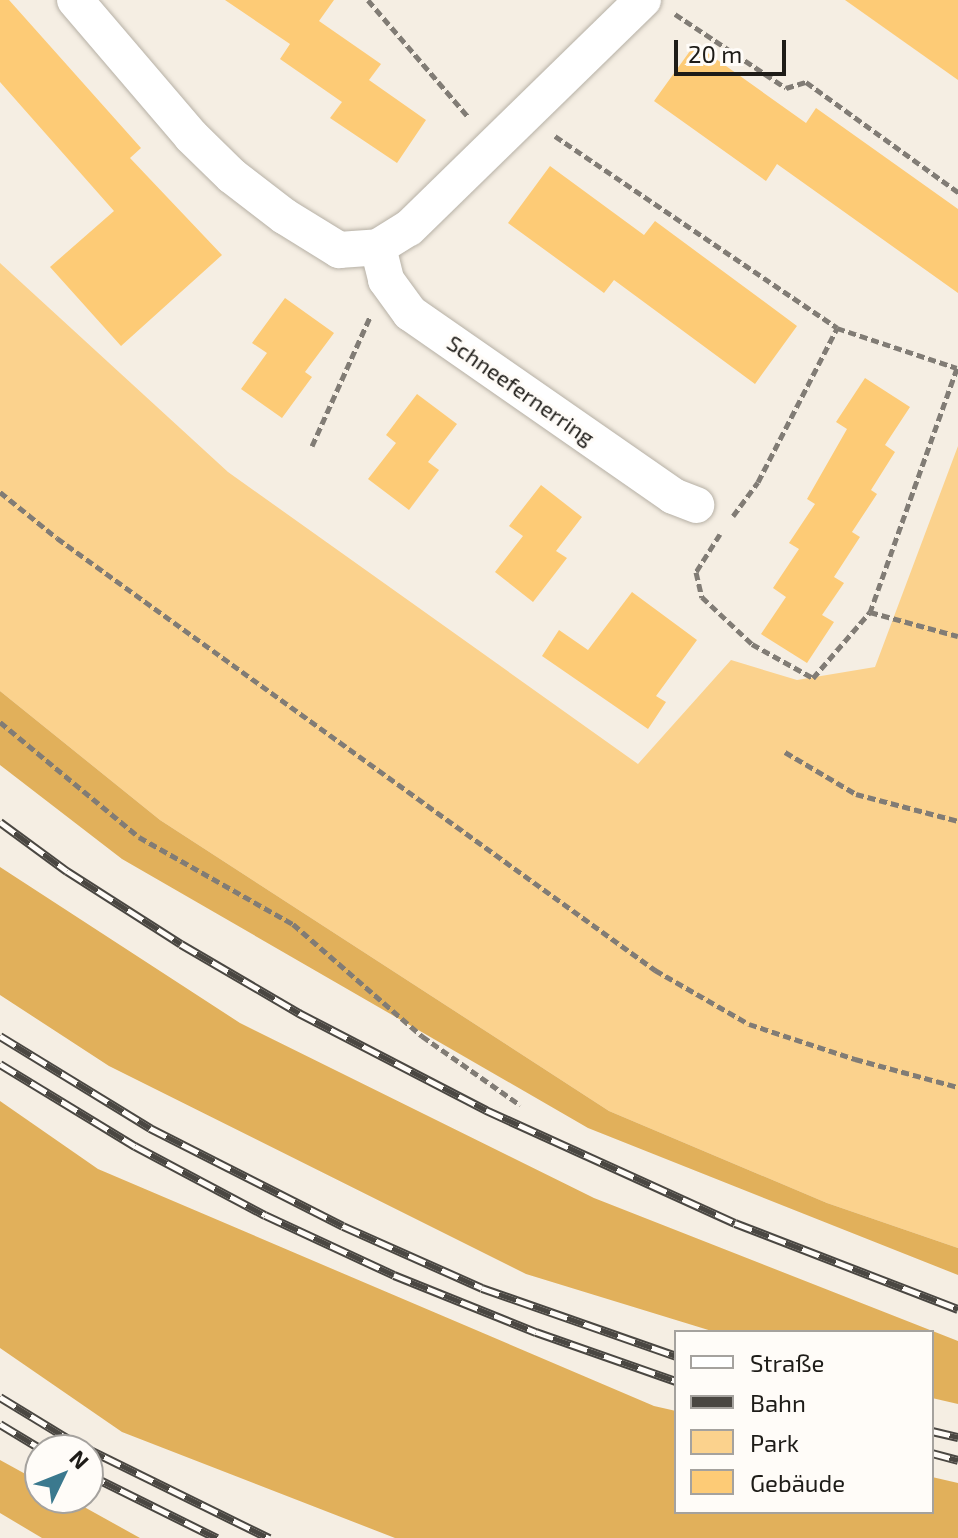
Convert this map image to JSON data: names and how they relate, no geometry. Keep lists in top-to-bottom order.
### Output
{
  "streets": {
    "street": ["Schneefernerring"]
  },
  "legend": [
    "Straße",
    "Bahn",
    "Park",
    "Gebäude"
  ],
  "scale_bar": "20 m",
  "north": "top right"
}
